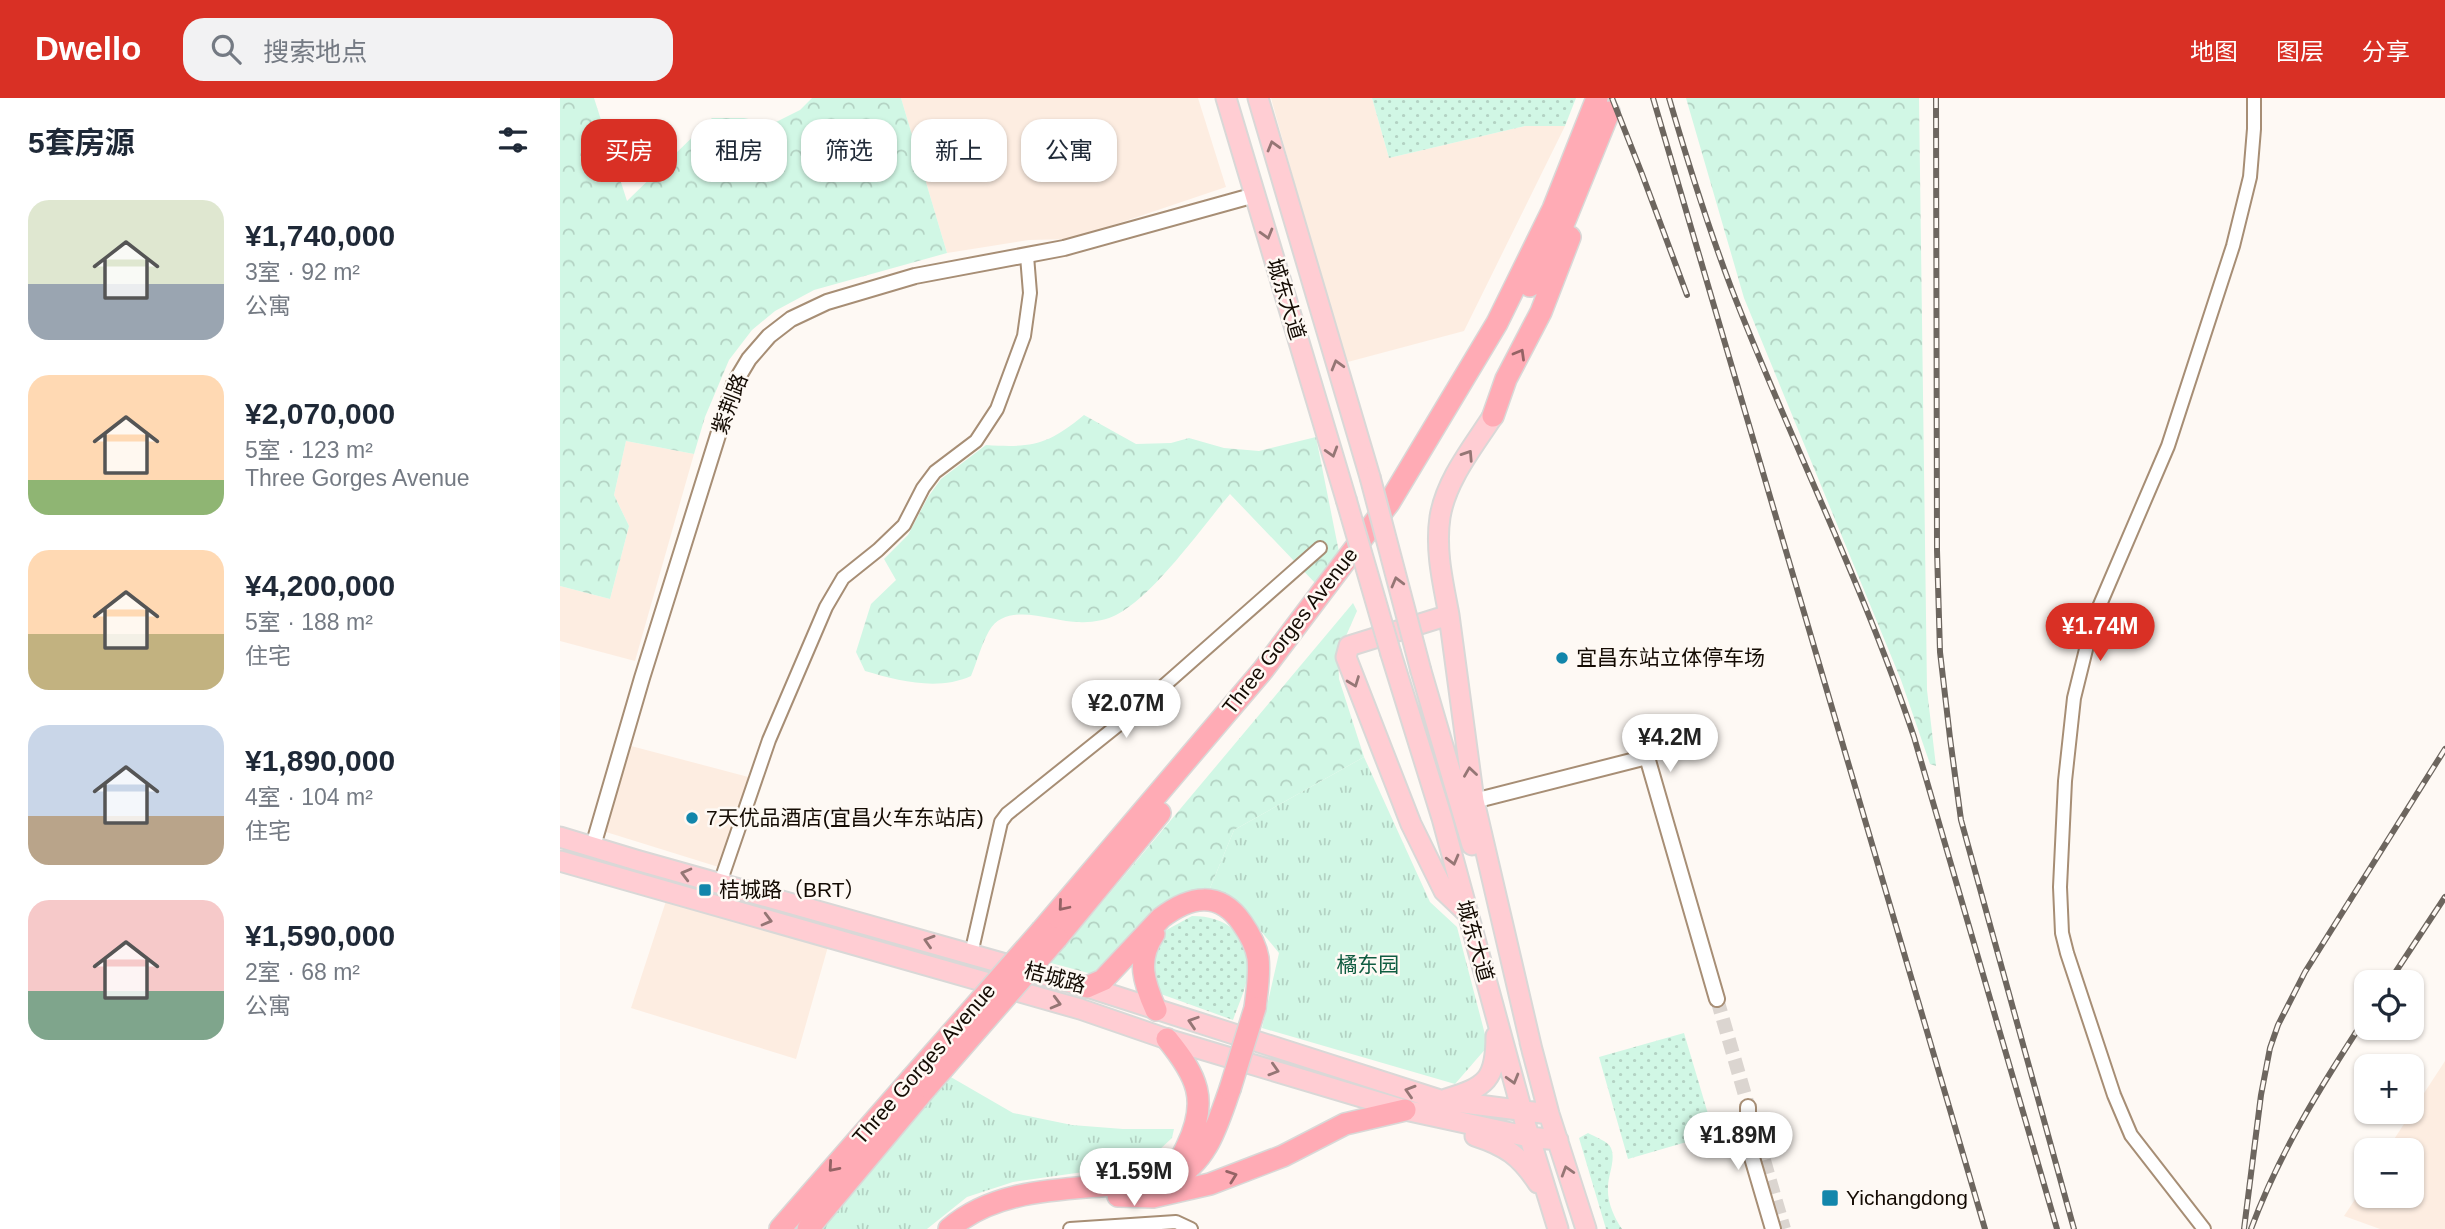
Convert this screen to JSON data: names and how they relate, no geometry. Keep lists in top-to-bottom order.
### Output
{
  "streets": {
    "highway": ["Three Gorges Avenue"],
    "main road": ["城东大道", "桔城路"],
    "street": ["紫荆路"]
  },
  "crossings": [
    ["城东大道", "紫荆路"],
    ["城东大道", "桔城路"],
    ["紫荆路", "桔城路"]
  ],
  "parks": ["橘东园"],
  "places": {
    "other": ["宜昌东站立体停车场", "7天优品酒店(宜昌火车东站店)"],
    "transit": ["桔城路（BRT）", "Yichangdong"]
  },
  "page": {
    "header": "Dwello",
    "search": "搜索地点",
    "nav": ["地图", "图层", "分享"],
    "heading": "5套房源",
    "chip": [
      "买房",
      "租房",
      "筛选",
      "新上",
      "公寓"
    ],
    "list": [
      {
        "name": "¥1,740,000",
        "note": "3室 · 92 m² · 公寓"
      },
      {
        "name": "¥2,070,000",
        "note": "5室 · 123 m² · Three Gorges Avenue"
      },
      {
        "name": "¥4,200,000",
        "note": "5室 · 188 m² · 住宅"
      },
      {
        "name": "¥1,890,000",
        "note": "4室 · 104 m² · 住宅"
      },
      {
        "name": "¥1,590,000",
        "note": "2室 · 68 m² · 公寓"
      }
    ],
    "price": [
      "¥1.74M",
      "¥2.07M",
      "¥4.2M",
      "¥1.89M",
      "¥1.59M"
    ],
    "map_buttons": ["+", "−"]
  }
}
